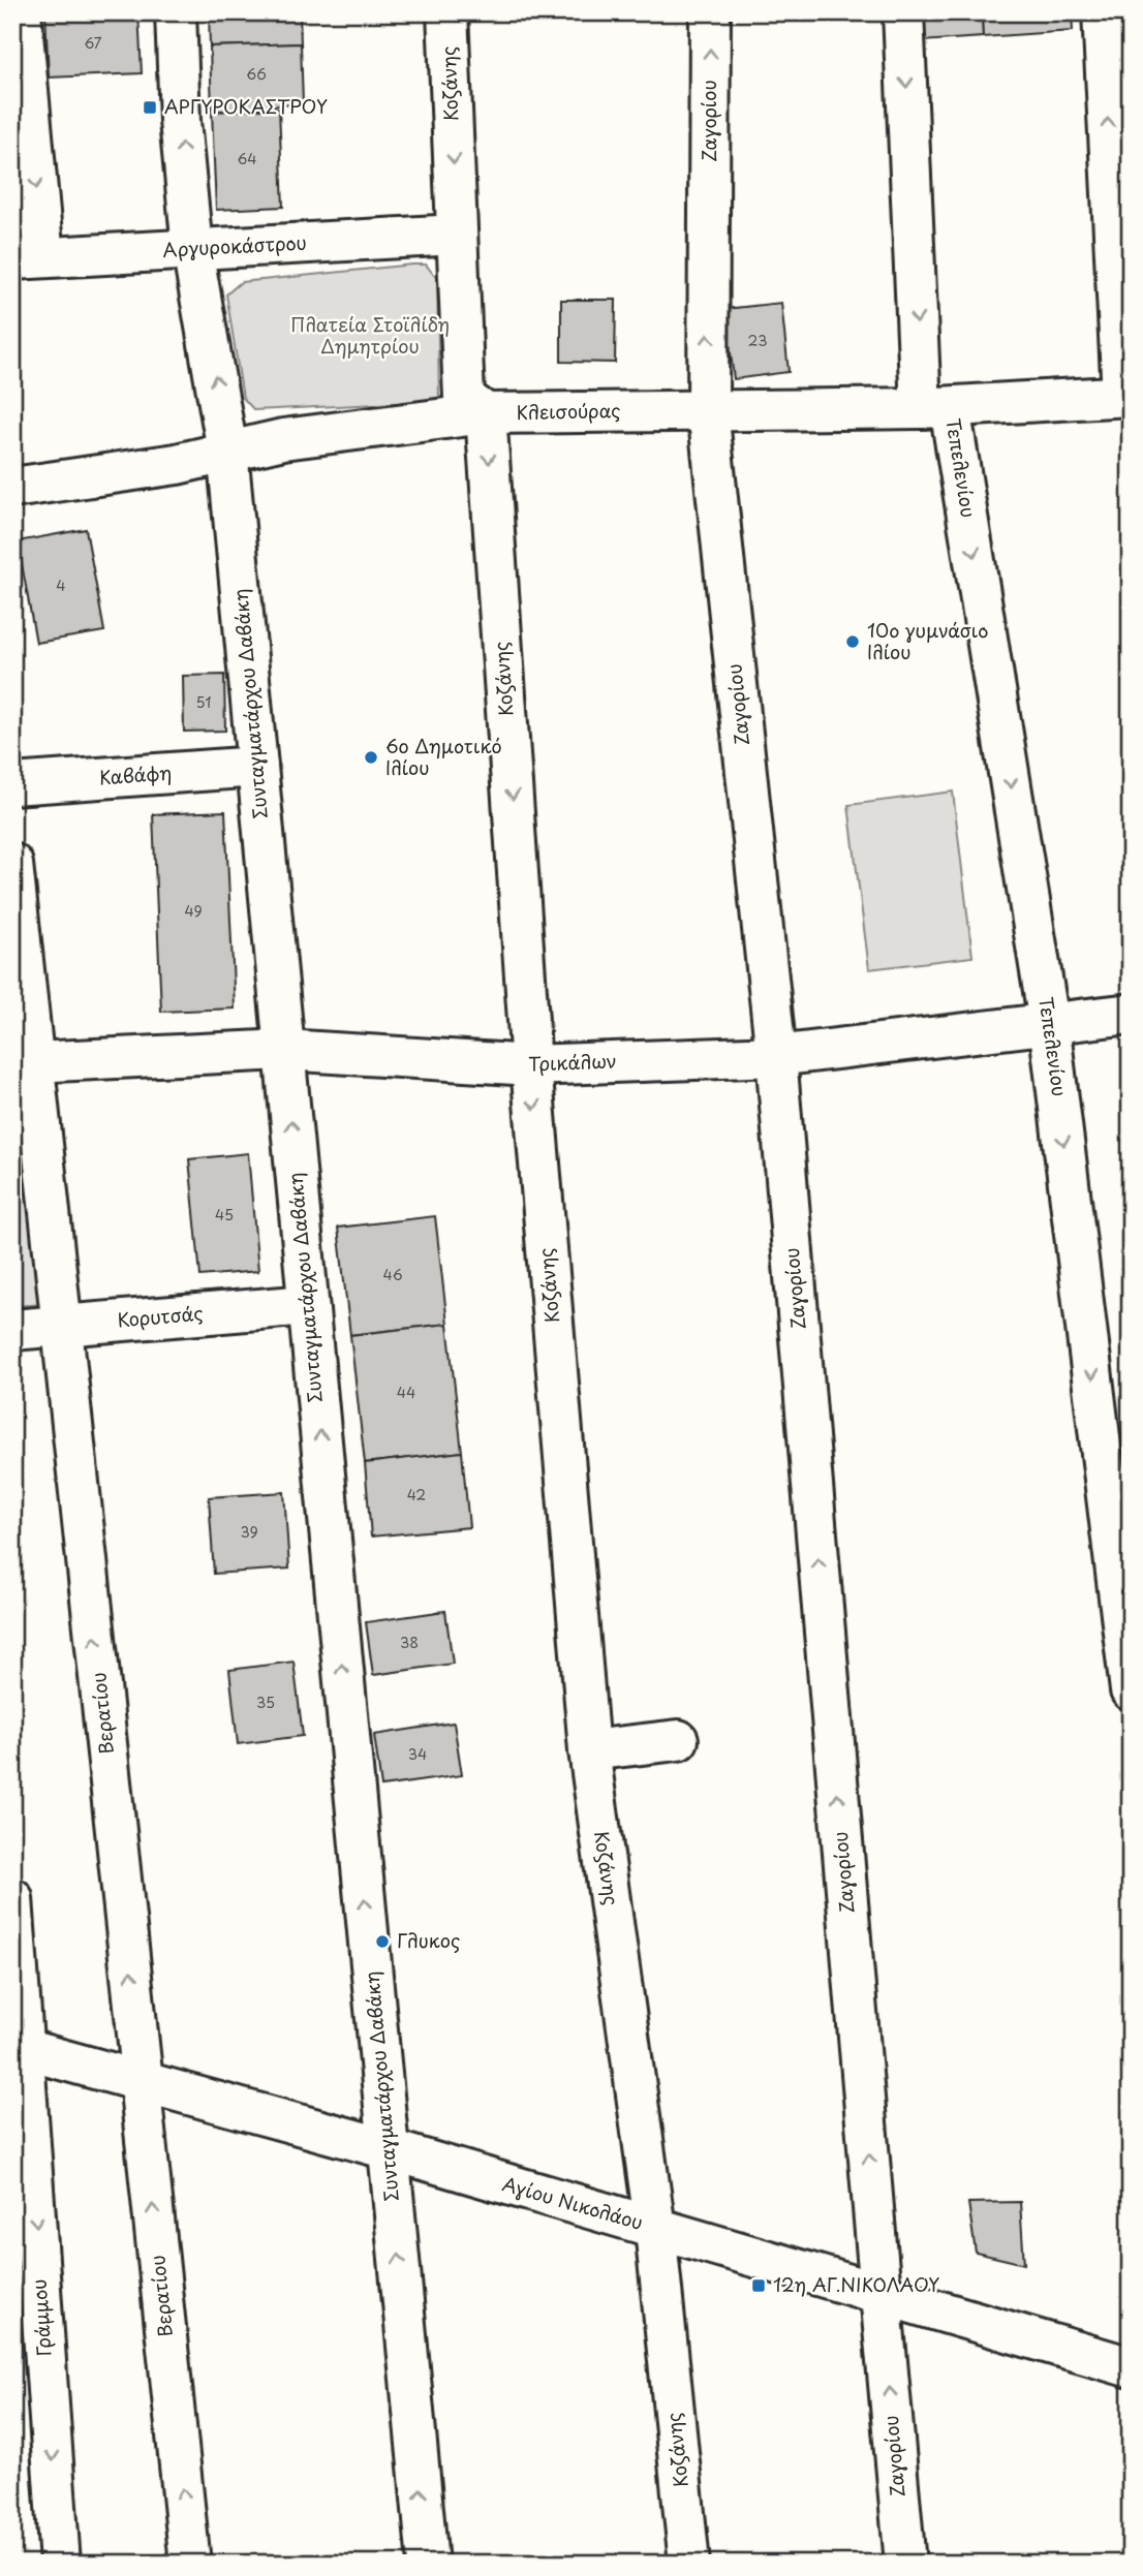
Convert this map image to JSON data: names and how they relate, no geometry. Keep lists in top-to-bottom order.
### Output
{
  "streets": {
    "street": [
      "Κοζάνης",
      "Ζαγορίου",
      "Αργυροκάστρου",
      "Κλεισούρας",
      "Τεπελενίου",
      "Συνταγματάρχου Δαβάκη",
      "Καβάφη",
      "Τρικάλων",
      "Κορυτσάς",
      "Βερατίου",
      "Αγίου Νικολάου",
      "Γράμμου"
    ]
  },
  "crossings": [
    ["Κοζάνης", "Αργυροκάστρου"],
    ["Κοζάνης", "Κλεισούρας"],
    ["Κοζάνης", "Τρικάλων"],
    ["Κοζάνης", "Αγίου Νικολάου"],
    ["Ζαγορίου", "Κλεισούρας"],
    ["Ζαγορίου", "Τρικάλων"],
    ["Ζαγορίου", "Αγίου Νικολάου"],
    ["Αργυροκάστρου", "Συνταγματάρχου Δαβάκη"],
    ["Κλεισούρας", "Τεπελενίου"],
    ["Κλεισούρας", "Συνταγματάρχου Δαβάκη"],
    ["Τεπελενίου", "Τρικάλων"],
    ["Συνταγματάρχου Δαβάκη", "Καβάφη"],
    ["Συνταγματάρχου Δαβάκη", "Τρικάλων"],
    ["Συνταγματάρχου Δαβάκη", "Κορυτσάς"],
    ["Συνταγματάρχου Δαβάκη", "Αγίου Νικολάου"],
    ["Τρικάλων", "Βερατίου"],
    ["Κορυτσάς", "Βερατίου"],
    ["Βερατίου", "Αγίου Νικολάου"],
    ["Αγίου Νικολάου", "Γράμμου"]
  ],
  "one_way": [
    "Κοζάνης",
    "Ζαγορίου",
    "Τεπελενίου",
    "Συνταγματάρχου Δαβάκη",
    "Βερατίου",
    "Γράμμου"
  ],
  "parks": ["Πλατεία Στοϊλίδη Δημητρίου"],
  "places": {
    "transit": ["ΑΡΓΥΡΟΚΑΣΤΡΟΥ", "12η ΑΓ.ΝΙΚΟΛΑΟΥ"],
    "other": ["10ο γυμνάσιο Ιλίου", "6ο Δημοτικό Ιλίου", "Γλυκος"]
  },
  "house_numbers": [
    "67",
    "66",
    "64",
    "23",
    "4",
    "51",
    "49",
    "45",
    "46",
    "44",
    "42",
    "39",
    "38",
    "35",
    "34"
  ]
}
